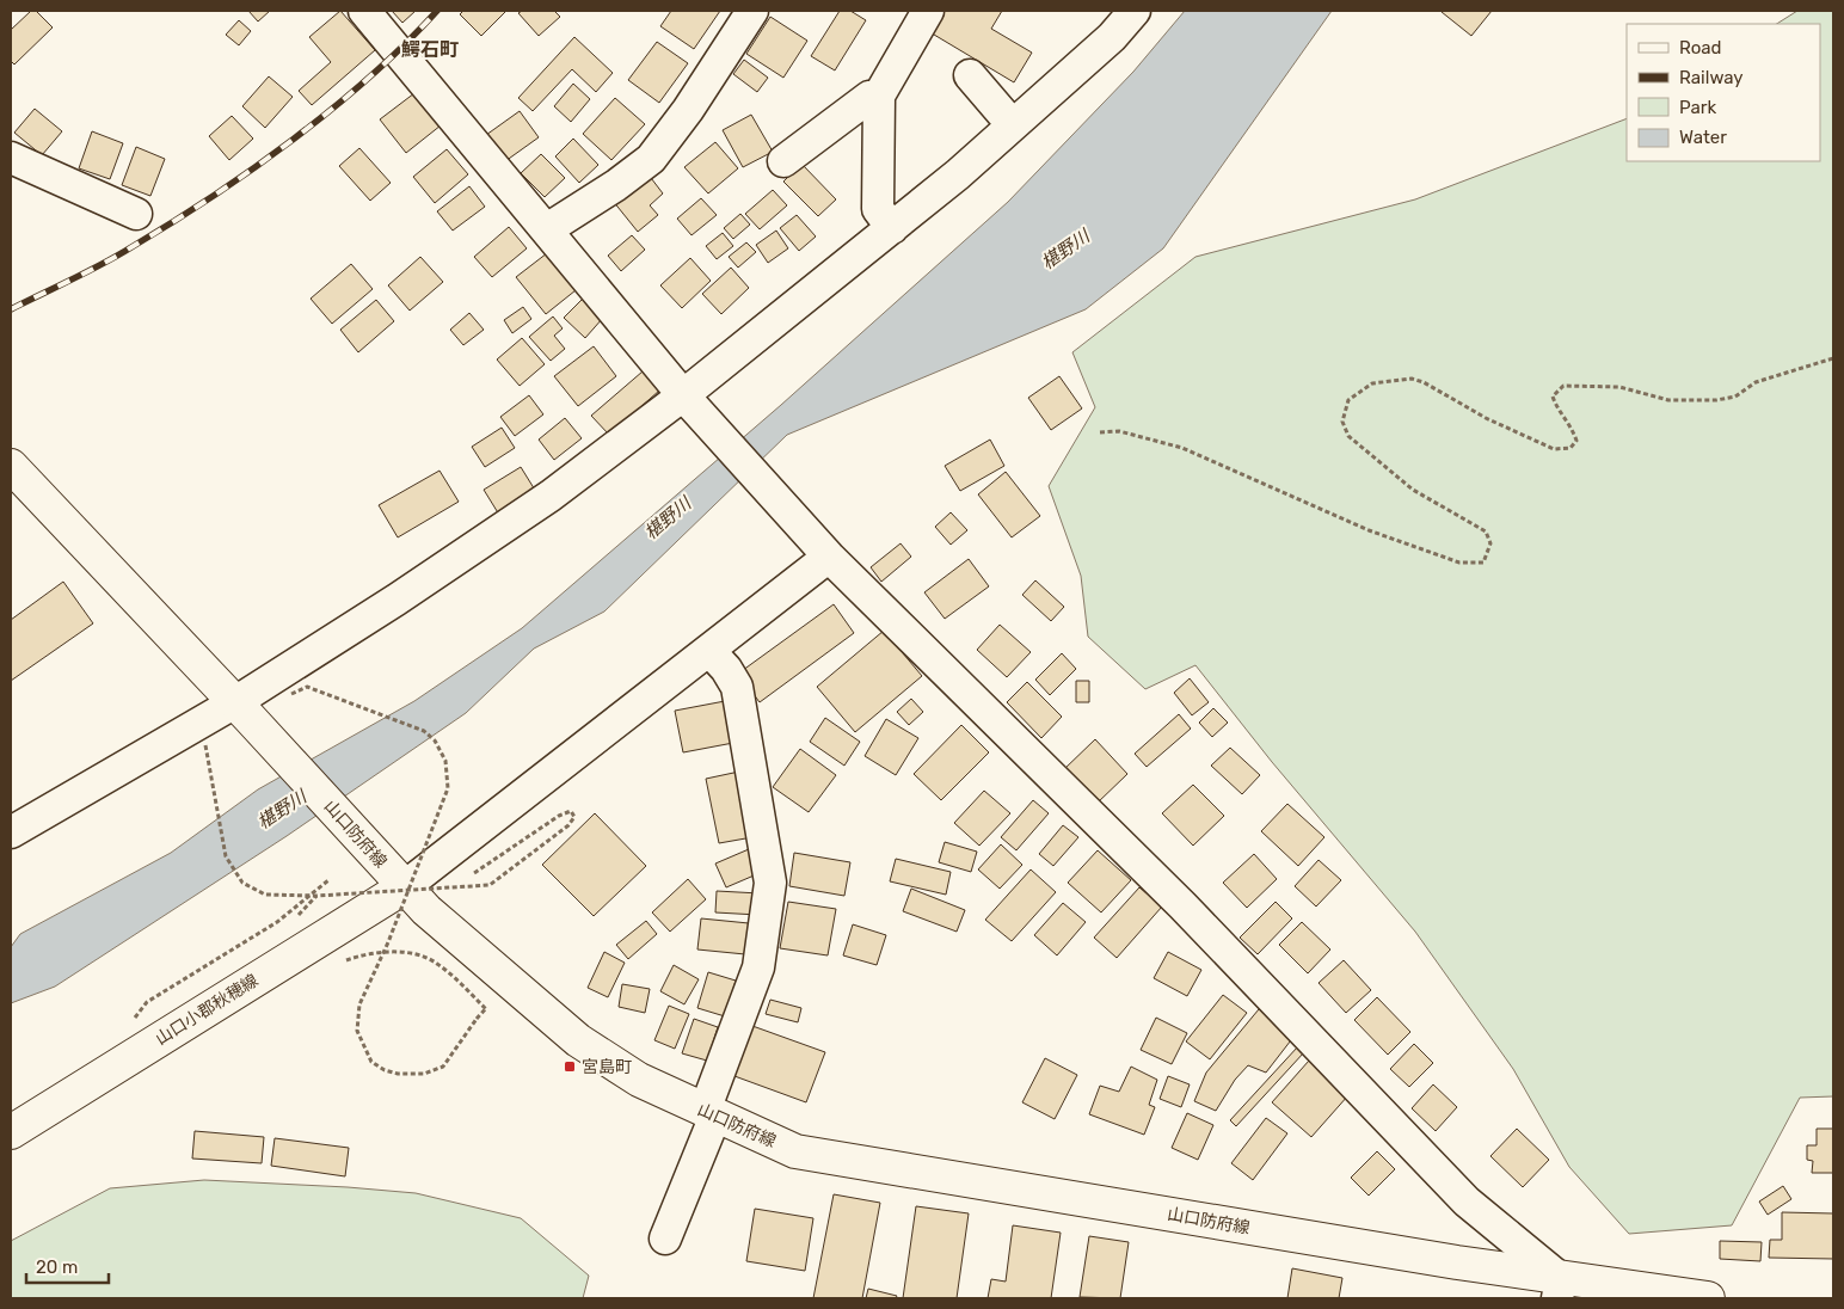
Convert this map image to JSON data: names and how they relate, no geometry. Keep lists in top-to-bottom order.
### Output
{
  "streets": {
    "main road": ["山口防府線", "山口小郡秋穂線"]
  },
  "crossings": [
    ["山口防府線", "山口小郡秋穂線"]
  ],
  "districts": ["鰐石町"],
  "water": ["椹野川"],
  "places": {
    "transit": ["宮島町"]
  },
  "legend": [
    "Road",
    "Railway",
    "Park",
    "Water"
  ],
  "scale_bar": "20 m"
}
